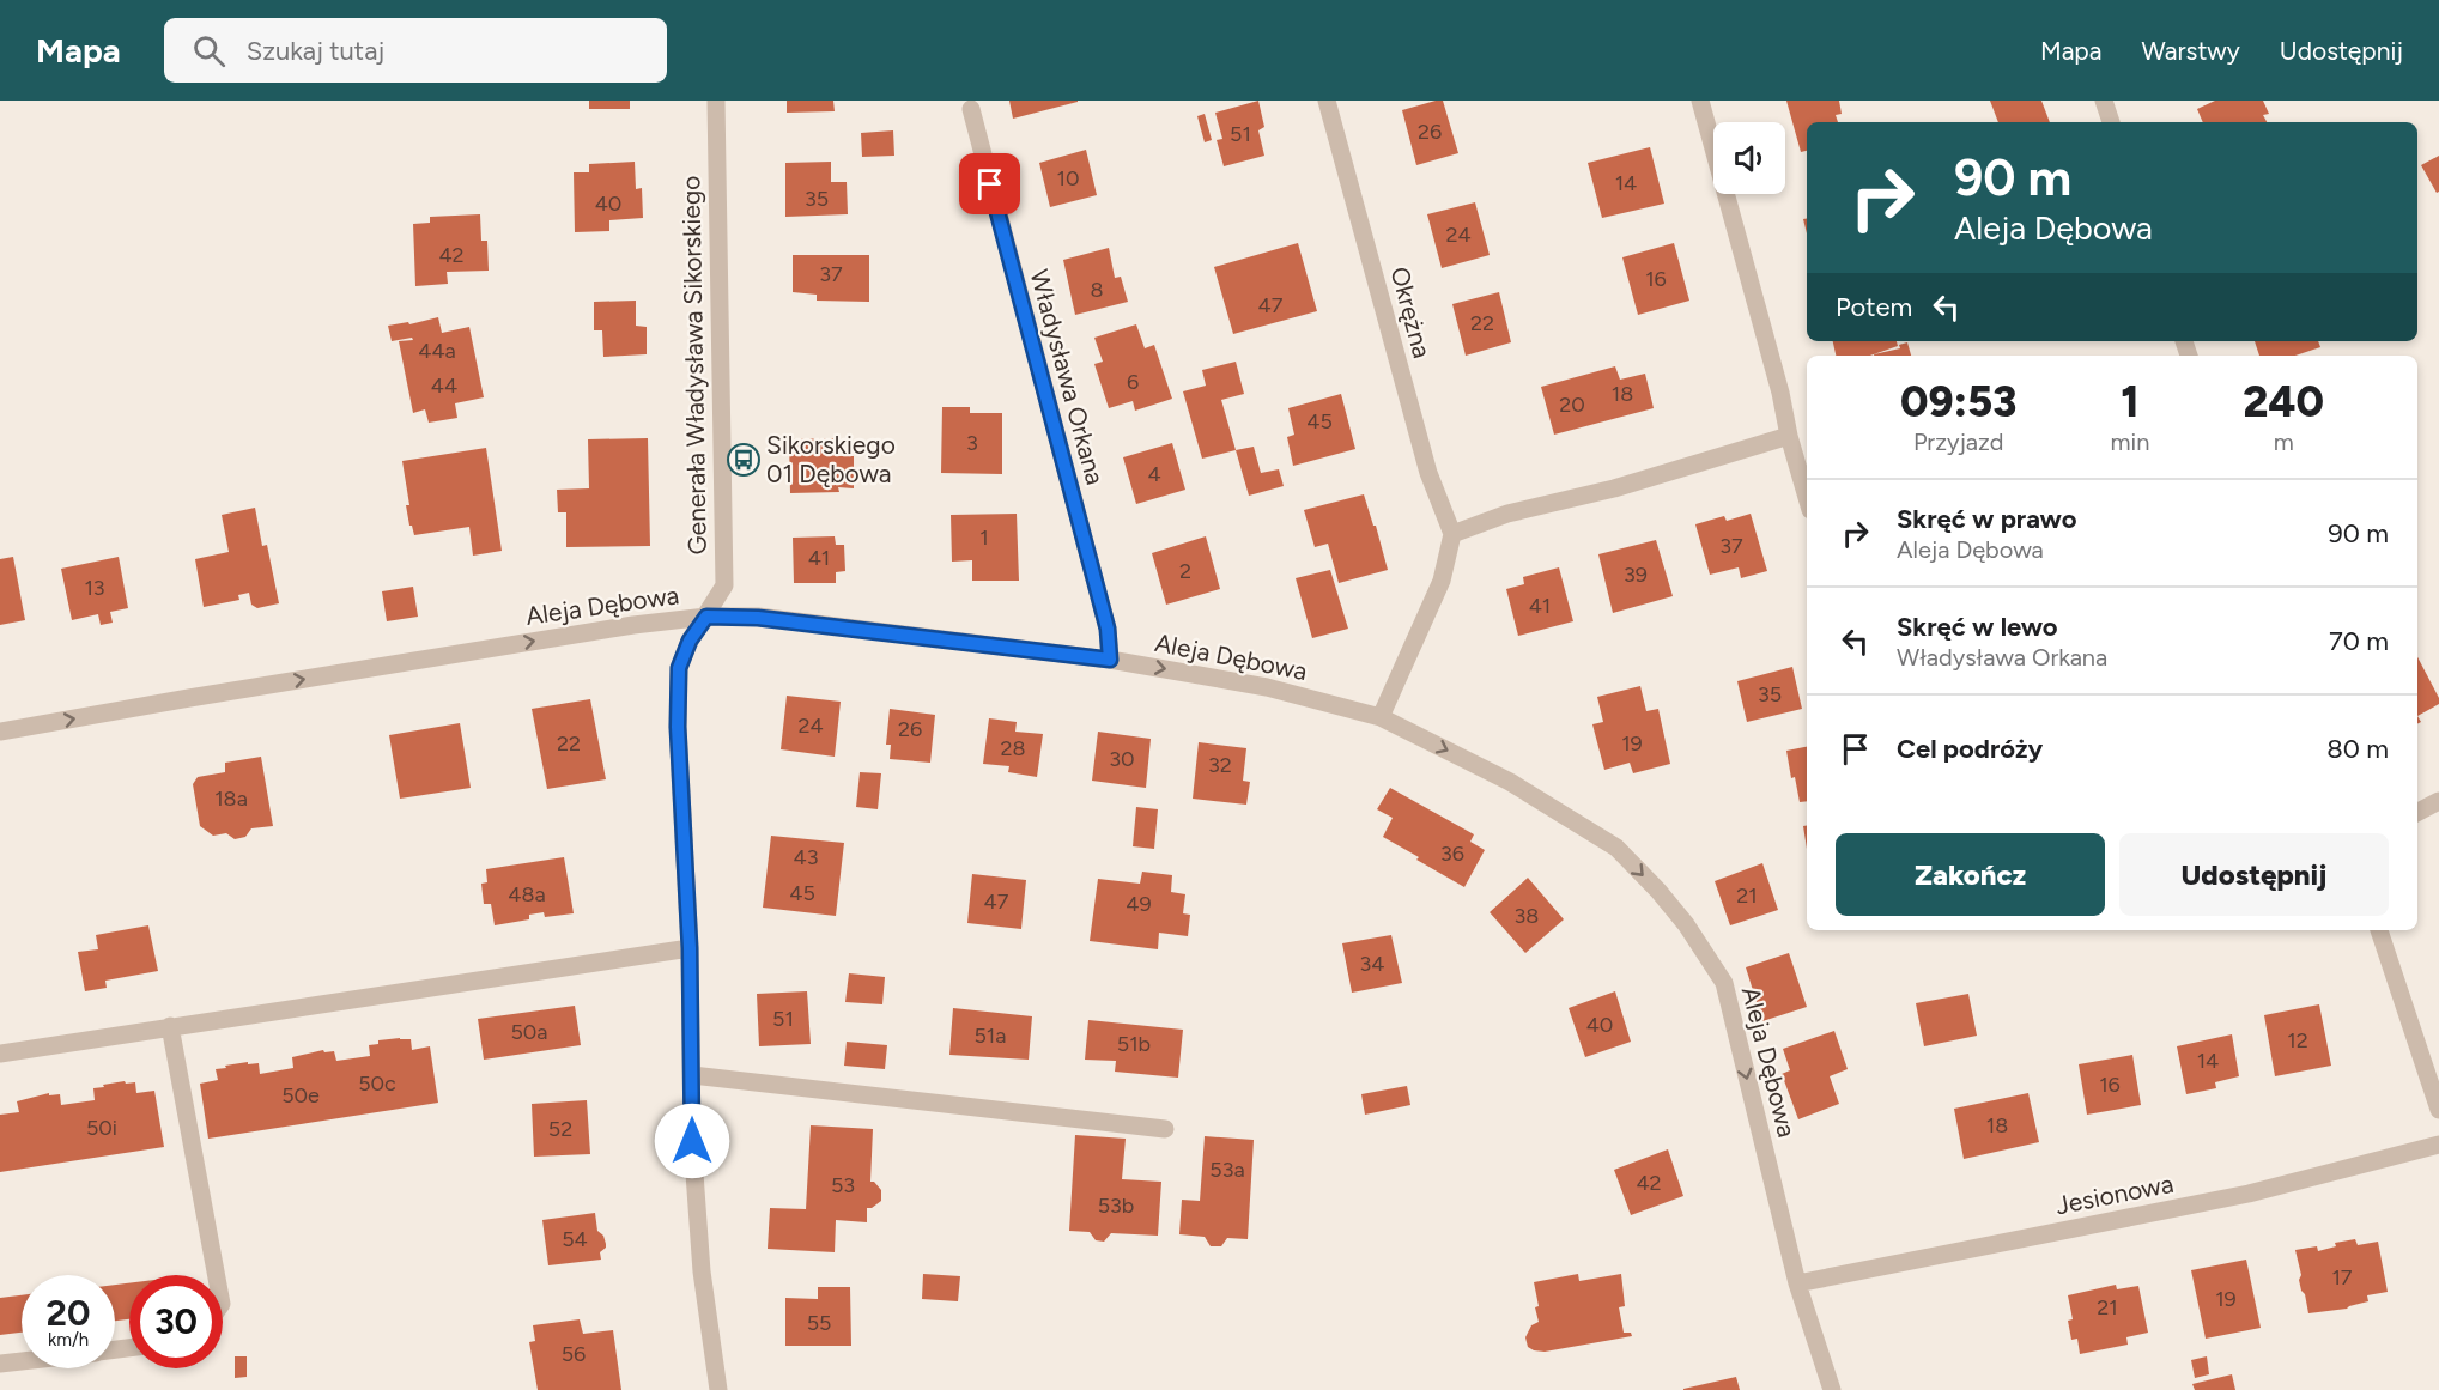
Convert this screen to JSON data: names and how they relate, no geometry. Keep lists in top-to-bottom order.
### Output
{
  "streets": {
    "street": [
      "Okrężna",
      "Generała Władysława Sikorskiego",
      "Władysława Orkana",
      "Aleja Dębowa",
      "Jesionowa"
    ]
  },
  "crossings": [
    ["Generała Władysława Sikorskiego", "Aleja Dębowa"],
    ["Władysława Orkana", "Aleja Dębowa"],
    ["Aleja Dębowa", "Jesionowa"]
  ],
  "one_way": ["Aleja Dębowa"],
  "places": {
    "bus stop": ["Sikorskiego 01 Dębowa"]
  },
  "house_numbers": [
    "26",
    "51",
    "10",
    "14",
    "35",
    "40",
    "24",
    "42",
    "37",
    "16",
    "8",
    "47",
    "22",
    "44a",
    "6",
    "44",
    "18",
    "20",
    "45",
    "3",
    "4",
    "1",
    "37",
    "41",
    "2",
    "39",
    "13",
    "41",
    "35",
    "24",
    "26",
    "22",
    "19",
    "28",
    "30",
    "32",
    "18a",
    "36",
    "43",
    "45",
    "48a",
    "21",
    "47",
    "49",
    "38",
    "34",
    "51",
    "40",
    "50a",
    "51a",
    "12",
    "51b",
    "14",
    "50c",
    "16",
    "50e",
    "18",
    "50i",
    "52",
    "53a",
    "42",
    "53",
    "53b",
    "54",
    "17",
    "19",
    "21",
    "55",
    "56"
  ],
  "page": {
    "header": "Mapa",
    "search": "Szukaj tutaj",
    "nav": ["Mapa", "Warstwy", "Udostępnij"],
    "turn": ["90 m", "Aleja Dębowa"],
    "then": "Potem",
    "eta": [
      "09:53",
      "Przyjazd",
      "1",
      "min",
      "240",
      "m"
    ],
    "list": [
      {
        "name": "Skręć w prawo",
        "note": "Aleja Dębowa",
        "value": "90 m"
      },
      {
        "name": "Skręć w lewo",
        "note": "Władysława Orkana",
        "value": "70 m"
      },
      {
        "name": "Cel podróży",
        "value": "80 m"
      }
    ],
    "buttons": ["Zakończ", "Udostępnij"],
    "speed": "20 km/h",
    "limit": "30"
  }
}
